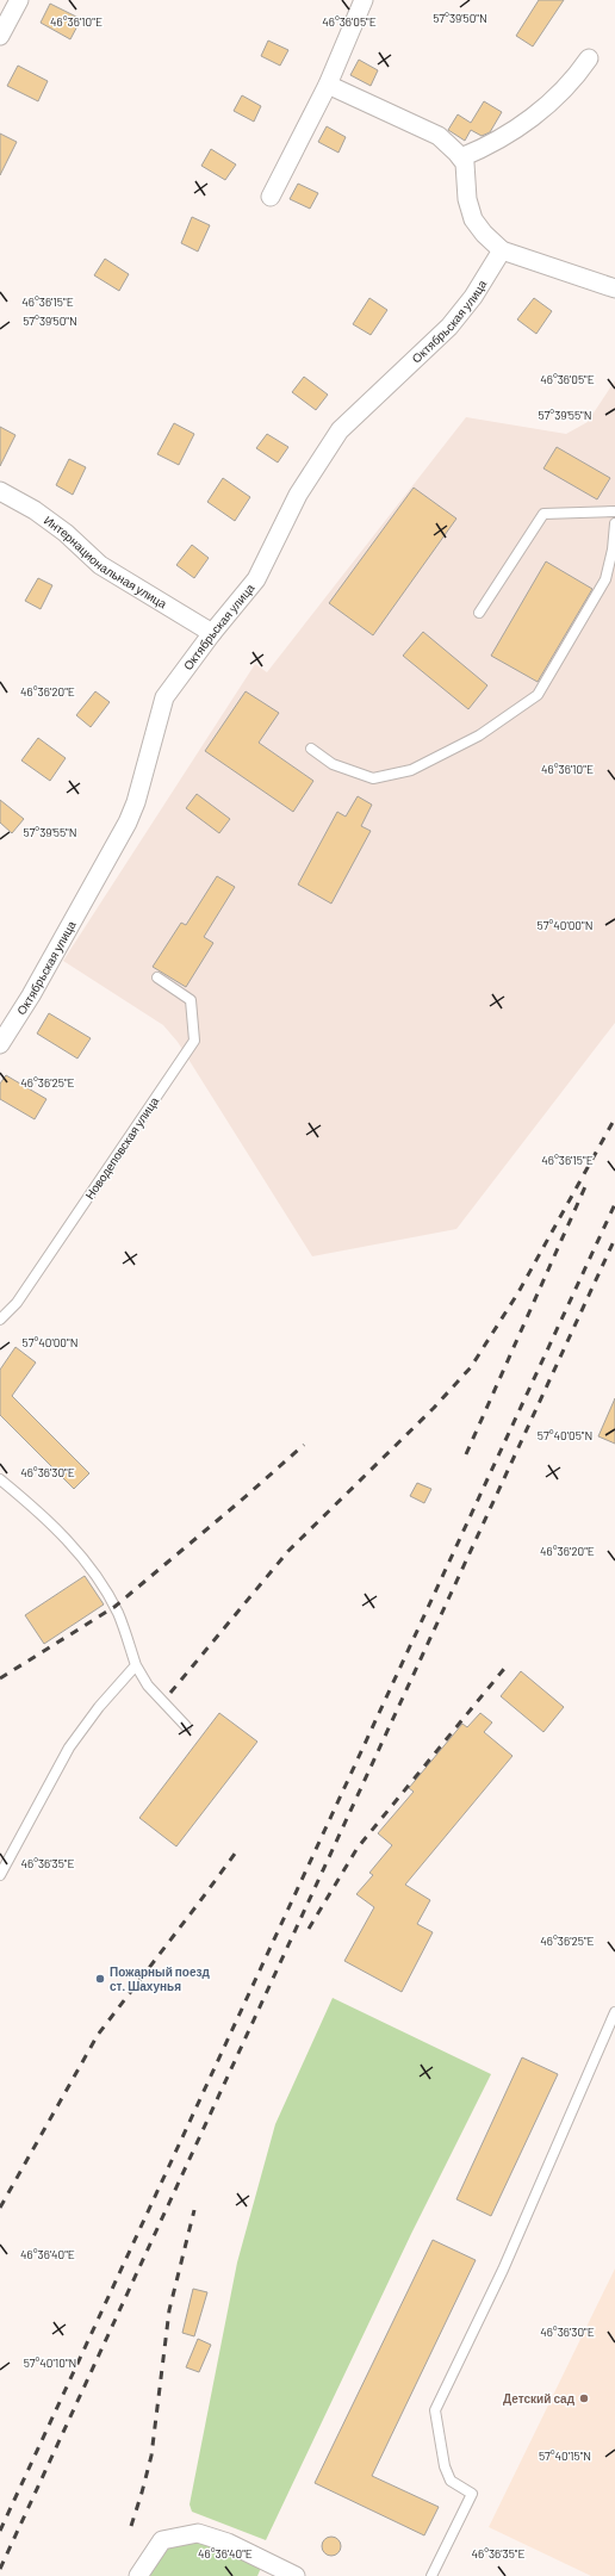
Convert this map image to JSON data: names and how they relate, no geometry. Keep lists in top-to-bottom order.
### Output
{
  "streets": {
    "street": ["Октябрьская улица", "Интернациональная улица"],
    "lane": ["Новодеповская улица"]
  },
  "crossings": [
    ["Октябрьская улица", "Интернациональная улица"]
  ],
  "places": ["Пожарный поезд ст. Шахунья", "Детский сад"],
  "coordinates": [
    "57°39'50\"N",
    "46°36'10\"E",
    "46°36'05\"E",
    "46°36'15\"E",
    "57°39'55\"N",
    "46°36'20\"E",
    "57°40'00\"N",
    "46°36'25\"E",
    "57°40'05\"N",
    "46°36'30\"E",
    "46°36'35\"E",
    "46°36'40\"E",
    "57°40'10\"N",
    "57°40'15\"N"
  ]
}
